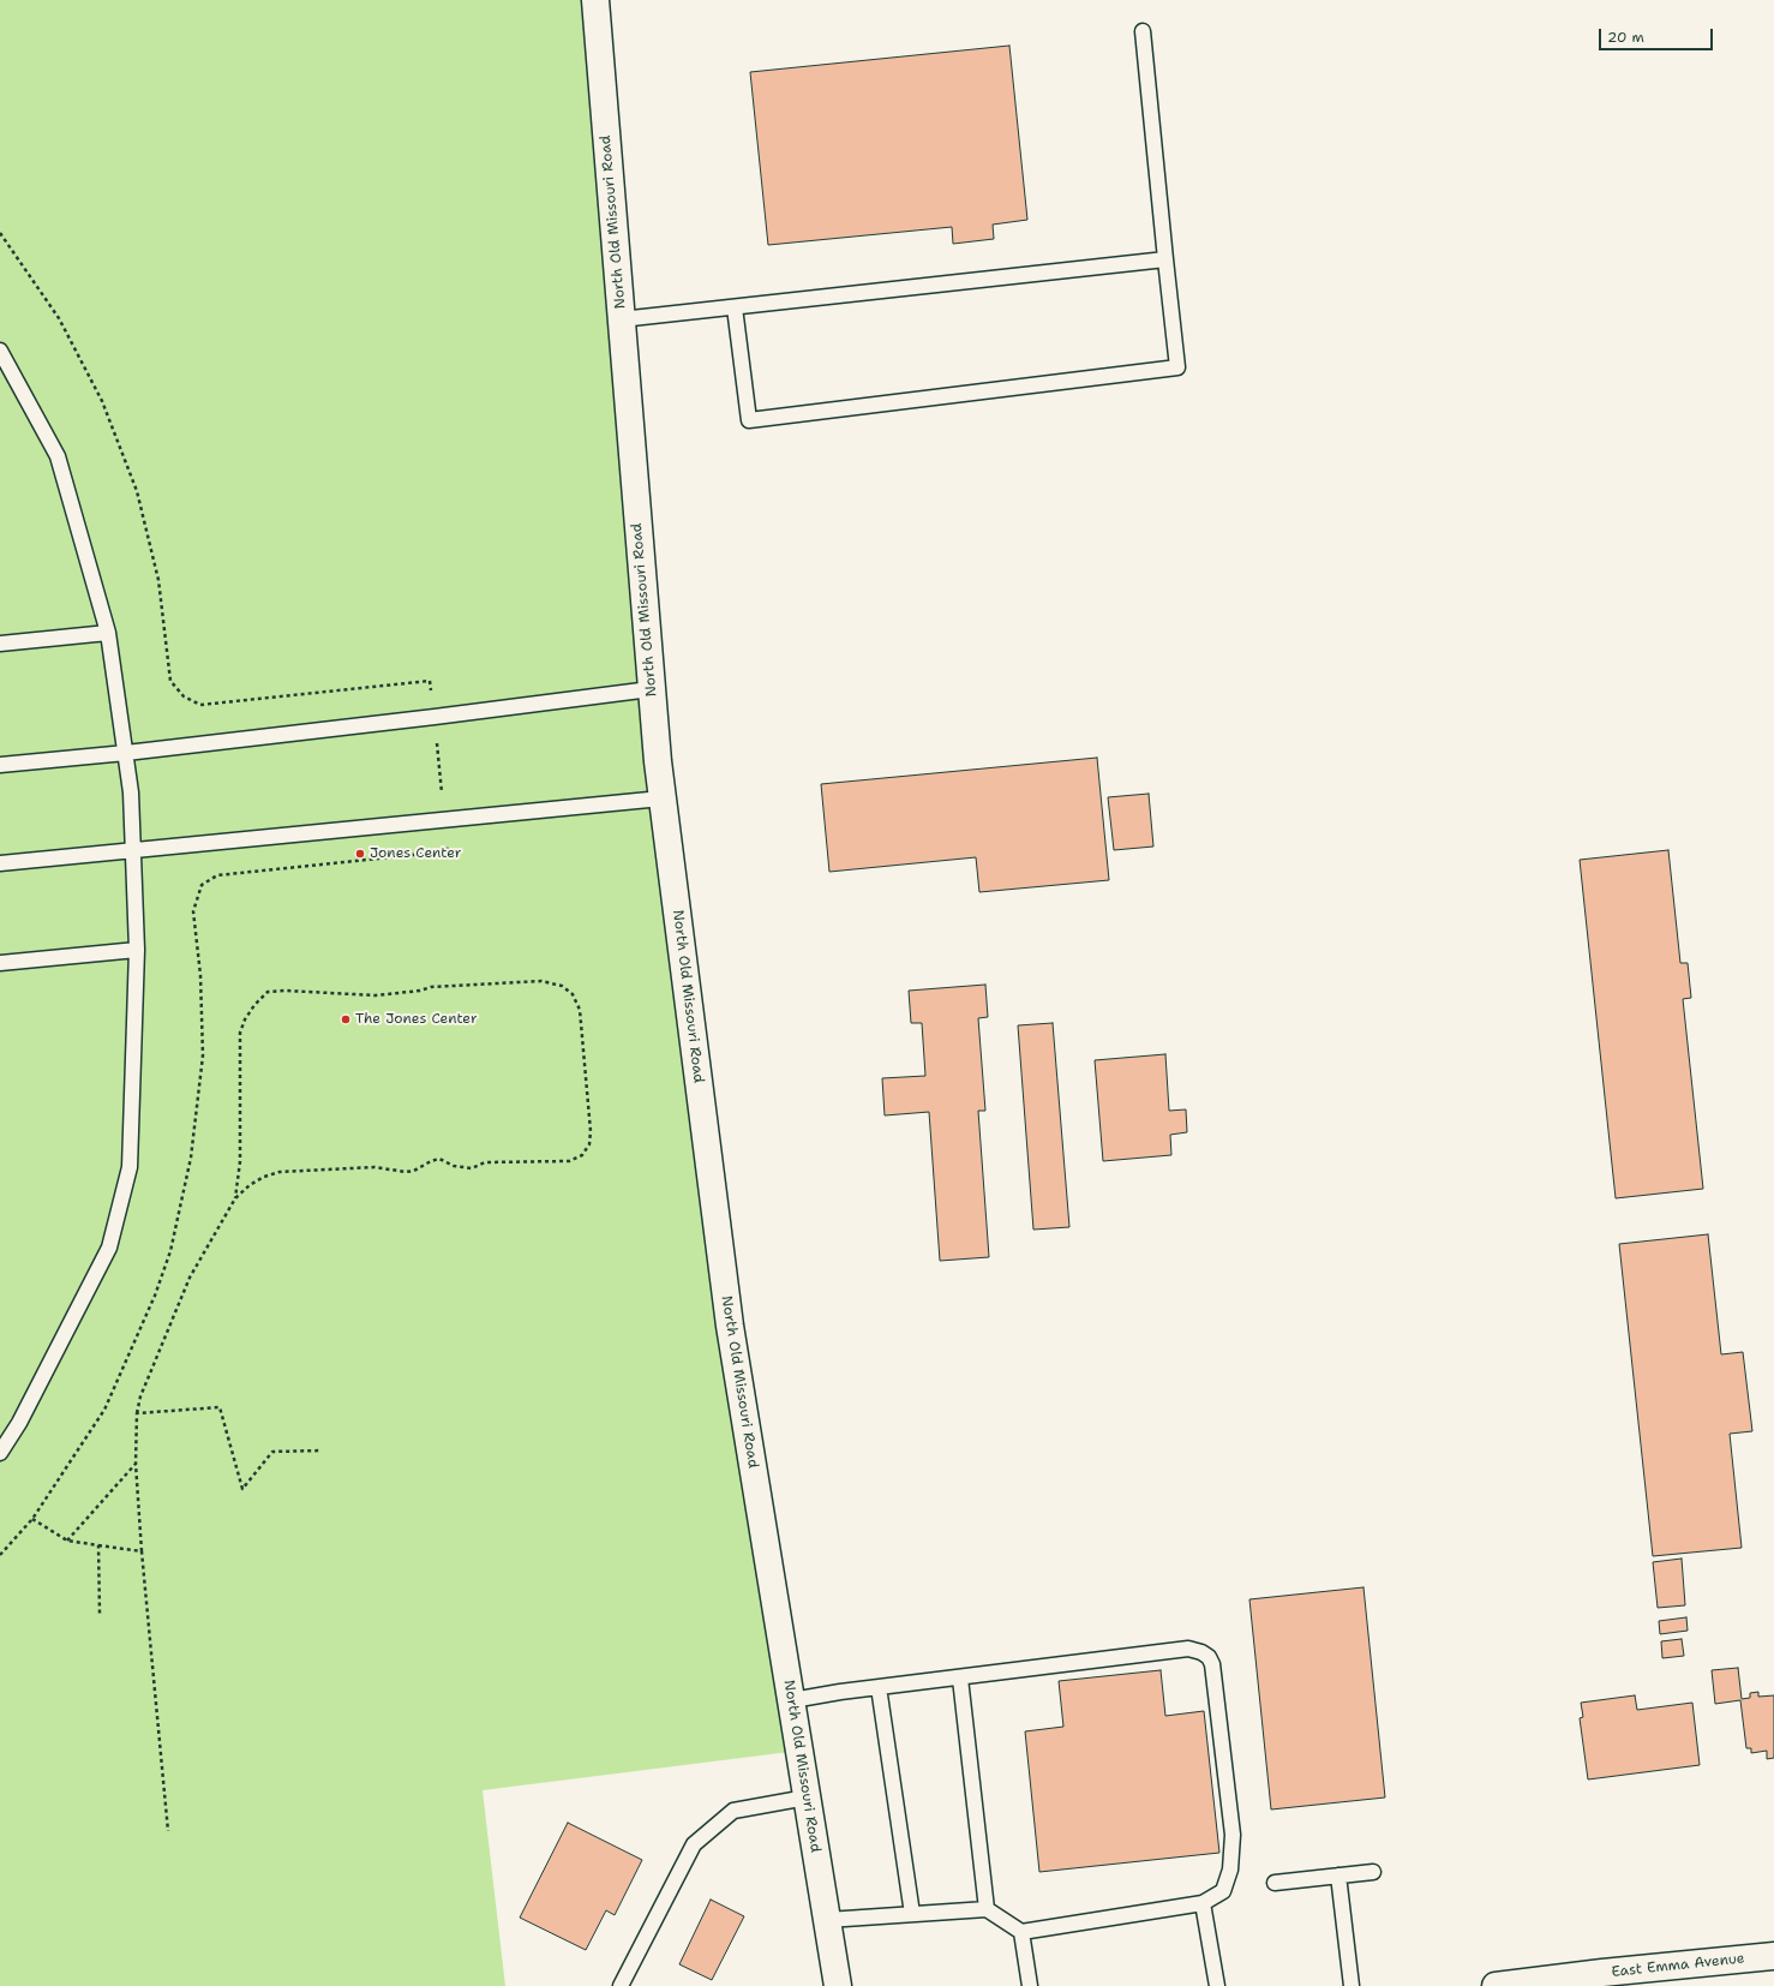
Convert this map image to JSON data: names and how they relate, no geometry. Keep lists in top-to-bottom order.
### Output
{
  "streets": {
    "main road": ["North Old Missouri Road", "East Emma Avenue"]
  },
  "places": ["Jones Center", "The Jones Center"],
  "scale_bar": "20 m"
}
